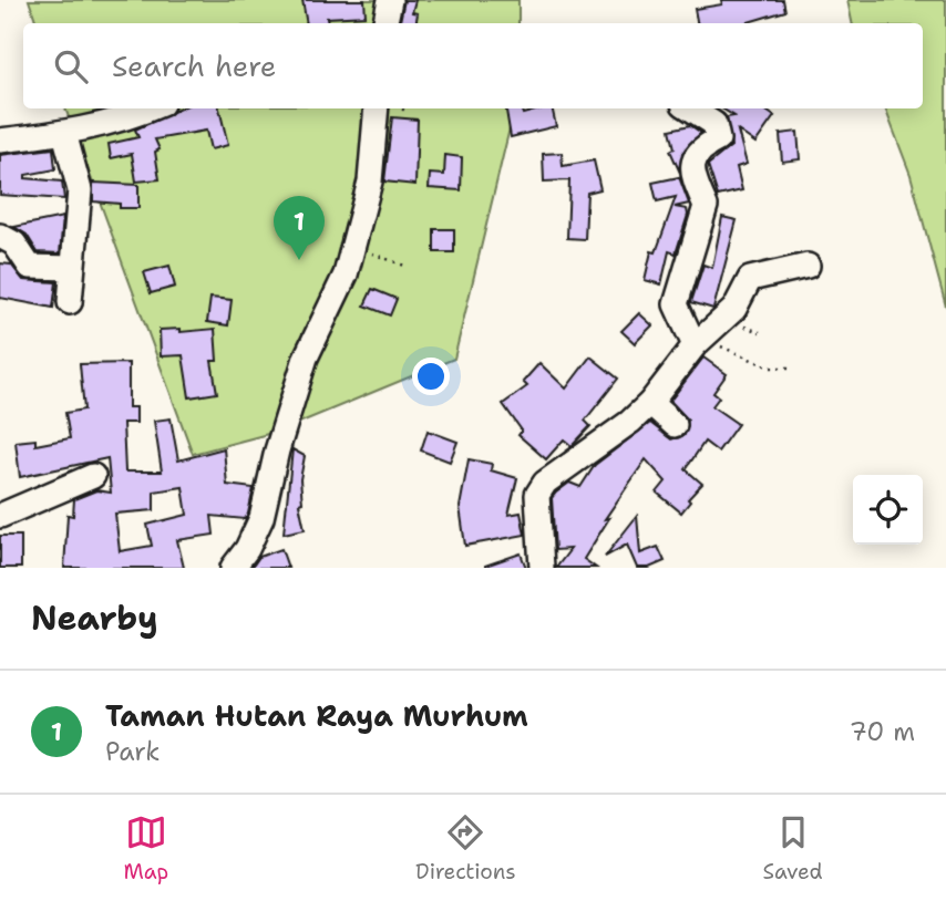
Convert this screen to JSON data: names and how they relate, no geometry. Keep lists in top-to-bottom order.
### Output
{
  "page": {
    "search": "Search here",
    "pins": "1",
    "heading": "Nearby",
    "list": [
      {
        "mark": "1",
        "name": "Taman Hutan Raya Murhum",
        "note": "Park",
        "value": "70 m"
      }
    ],
    "nav": ["Map", "Directions", "Saved"]
  }
}
